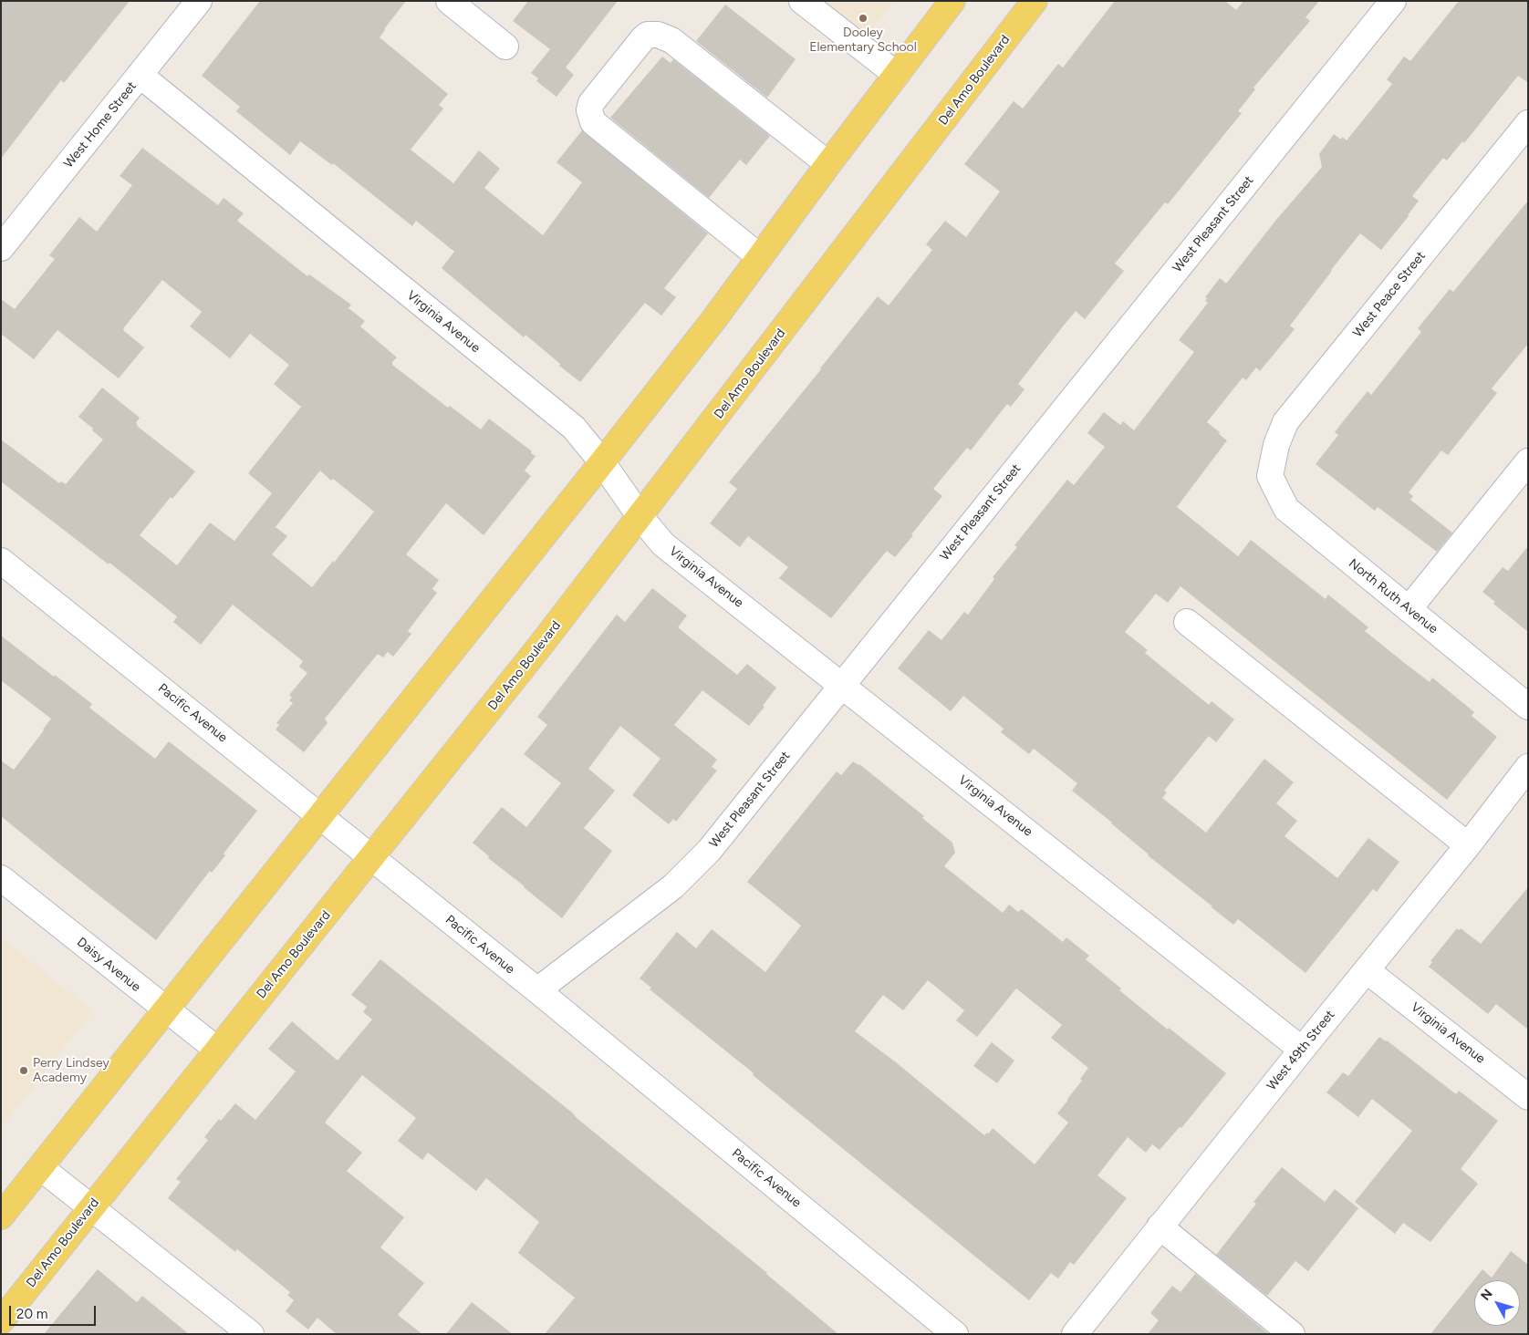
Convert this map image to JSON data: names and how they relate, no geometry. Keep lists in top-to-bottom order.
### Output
{
  "streets": {
    "main road": ["Del Amo Boulevard"],
    "street": [
      "West Home Street",
      "West Pleasant Street",
      "West Peace Street",
      "Virginia Avenue",
      "North Ruth Avenue",
      "Pacific Avenue",
      "Daisy Avenue",
      "West 49th Street"
    ]
  },
  "crossings": [
    ["Del Amo Boulevard", "Virginia Avenue"],
    ["Del Amo Boulevard", "Pacific Avenue"],
    ["Del Amo Boulevard", "Daisy Avenue"],
    ["West Home Street", "Virginia Avenue"],
    ["West Pleasant Street", "Virginia Avenue"],
    ["West Pleasant Street", "Pacific Avenue"],
    ["West Peace Street", "North Ruth Avenue"],
    ["Virginia Avenue", "West 49th Street"]
  ],
  "places": ["Dooley Elementary School", "Perry Lindsey Academy"],
  "scale_bar": "20 m",
  "north": "top left"
}
